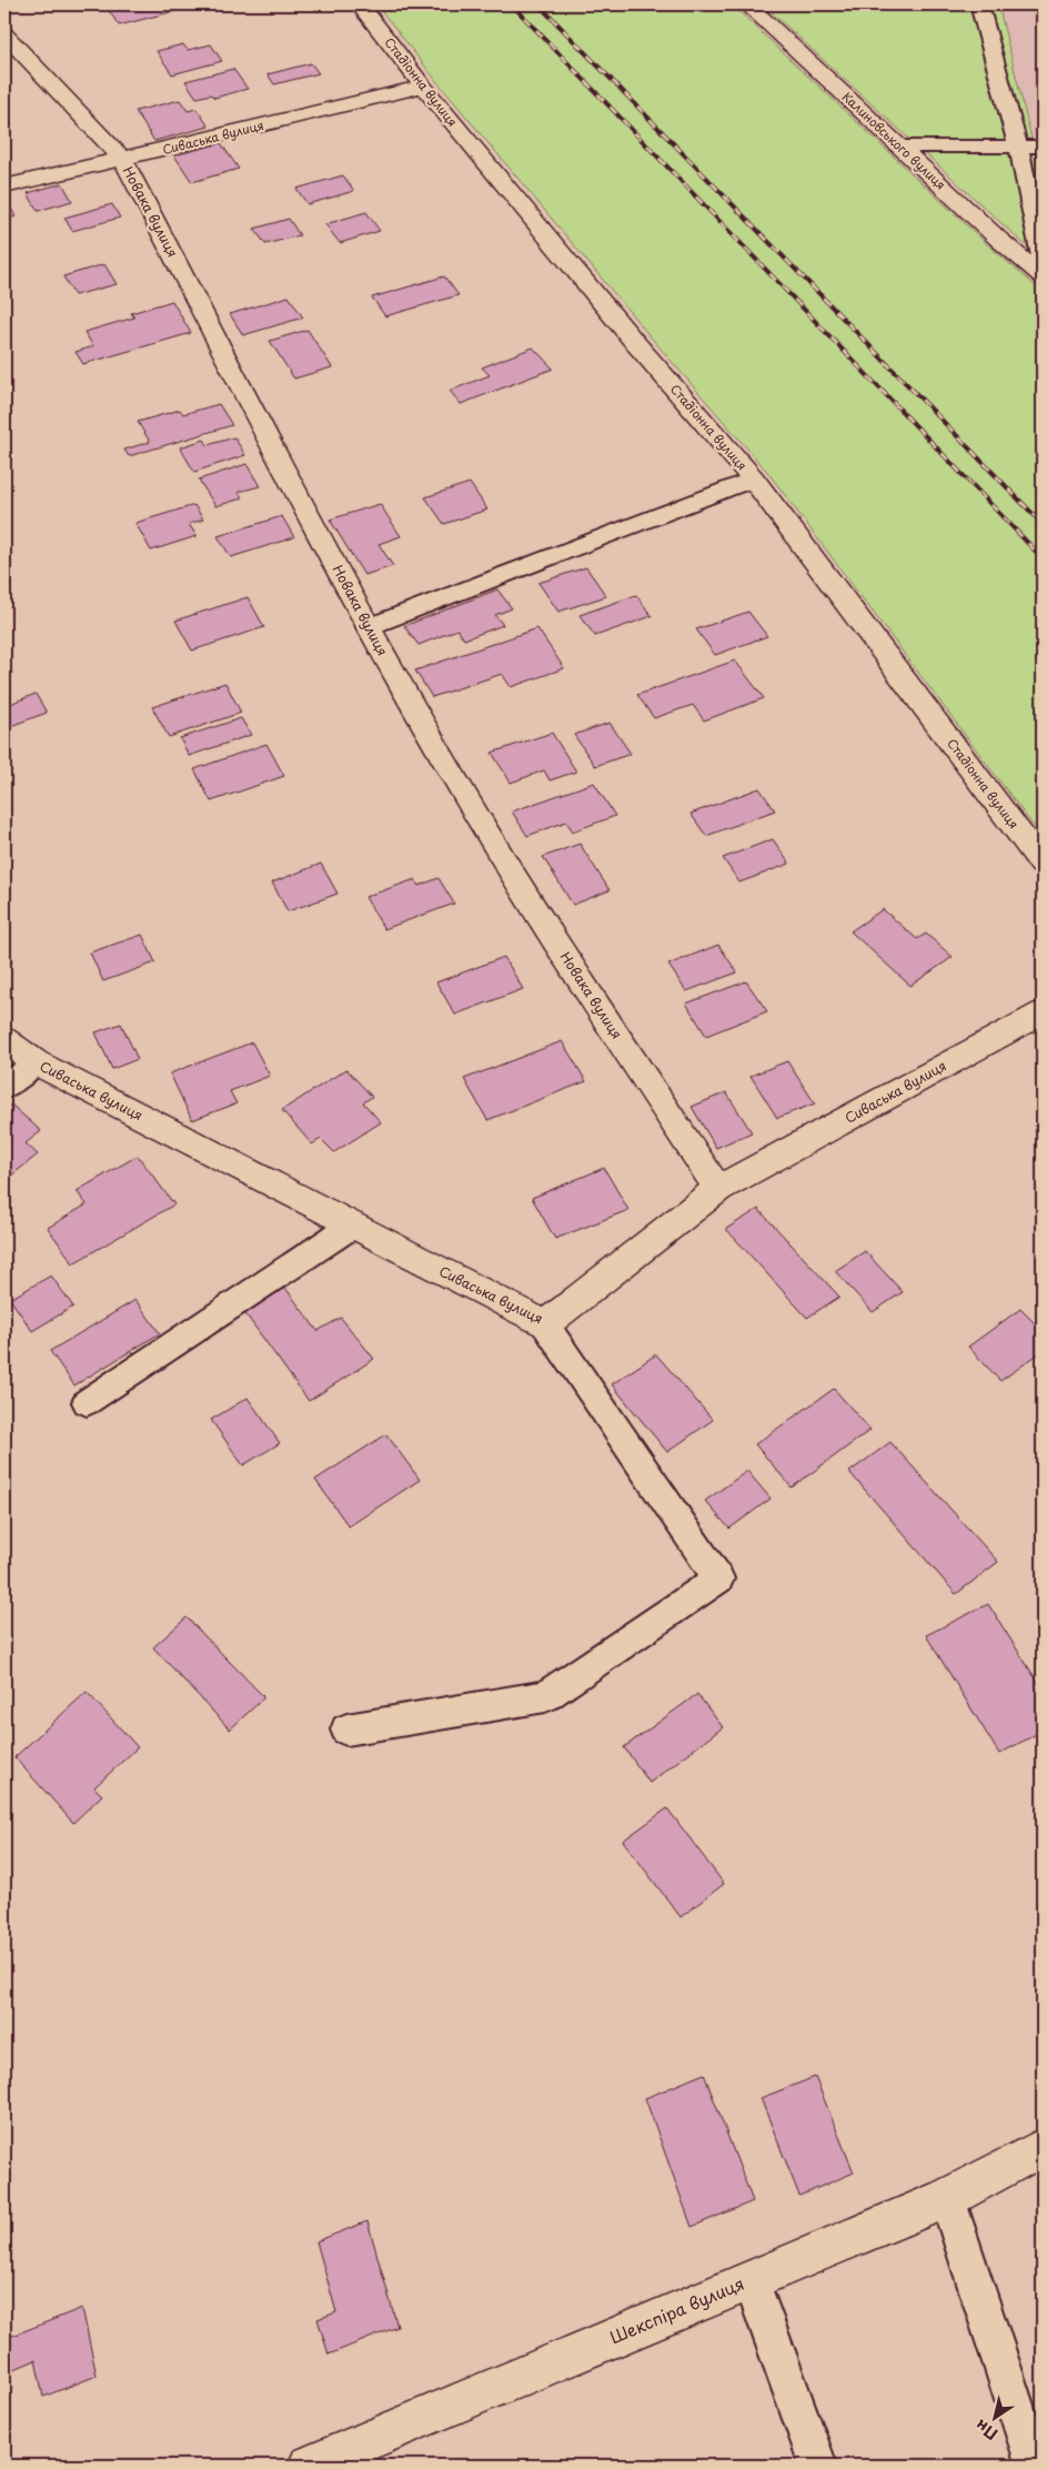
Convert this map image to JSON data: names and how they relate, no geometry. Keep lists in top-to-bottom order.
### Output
{
  "streets": {
    "street": [
      "Стадіонна вулиця",
      "Сиваська вулиця",
      "Калиновського вулиця",
      "Новака вулиця",
      "Шекспіра вулиця"
    ]
  },
  "crossings": [
    ["Стадіонна вулиця", "Сиваська вулиця"],
    ["Сиваська вулиця", "Новака вулиця"]
  ],
  "north": "bottom left"
}
